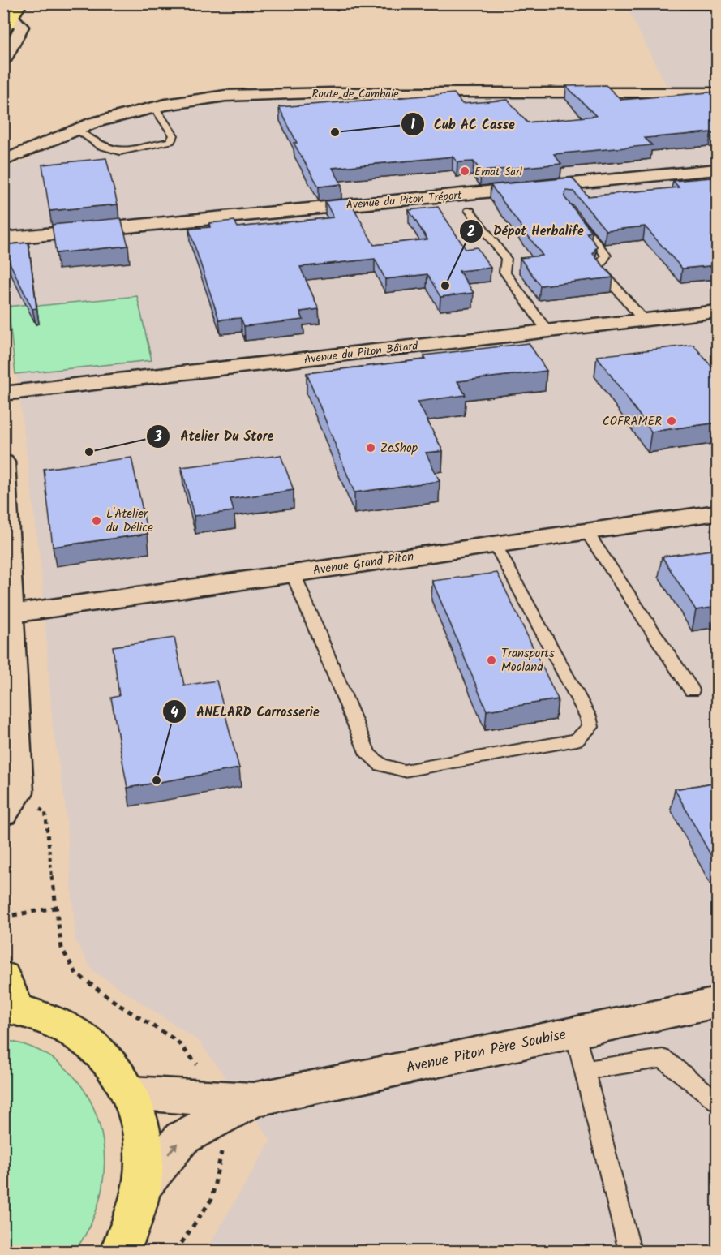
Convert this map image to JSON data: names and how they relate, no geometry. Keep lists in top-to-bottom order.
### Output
{
  "streets": {
    "street": [
      "Route de Cambaie",
      "Avenue du Piton Tréport",
      "Avenue du Piton Bâtard",
      "Avenue Grand Piton",
      "Avenue Piton Père Soubise"
    ]
  },
  "places": [
    "Cub AC Casse",
    "Emat Sarl",
    "Dépot Herbalife",
    "COFRAMER",
    "ZeShop",
    "Atelier Du Store",
    "L'Atelier du Délice",
    "Transports Mooland",
    "ANELARD Carrosserie"
  ]
}
